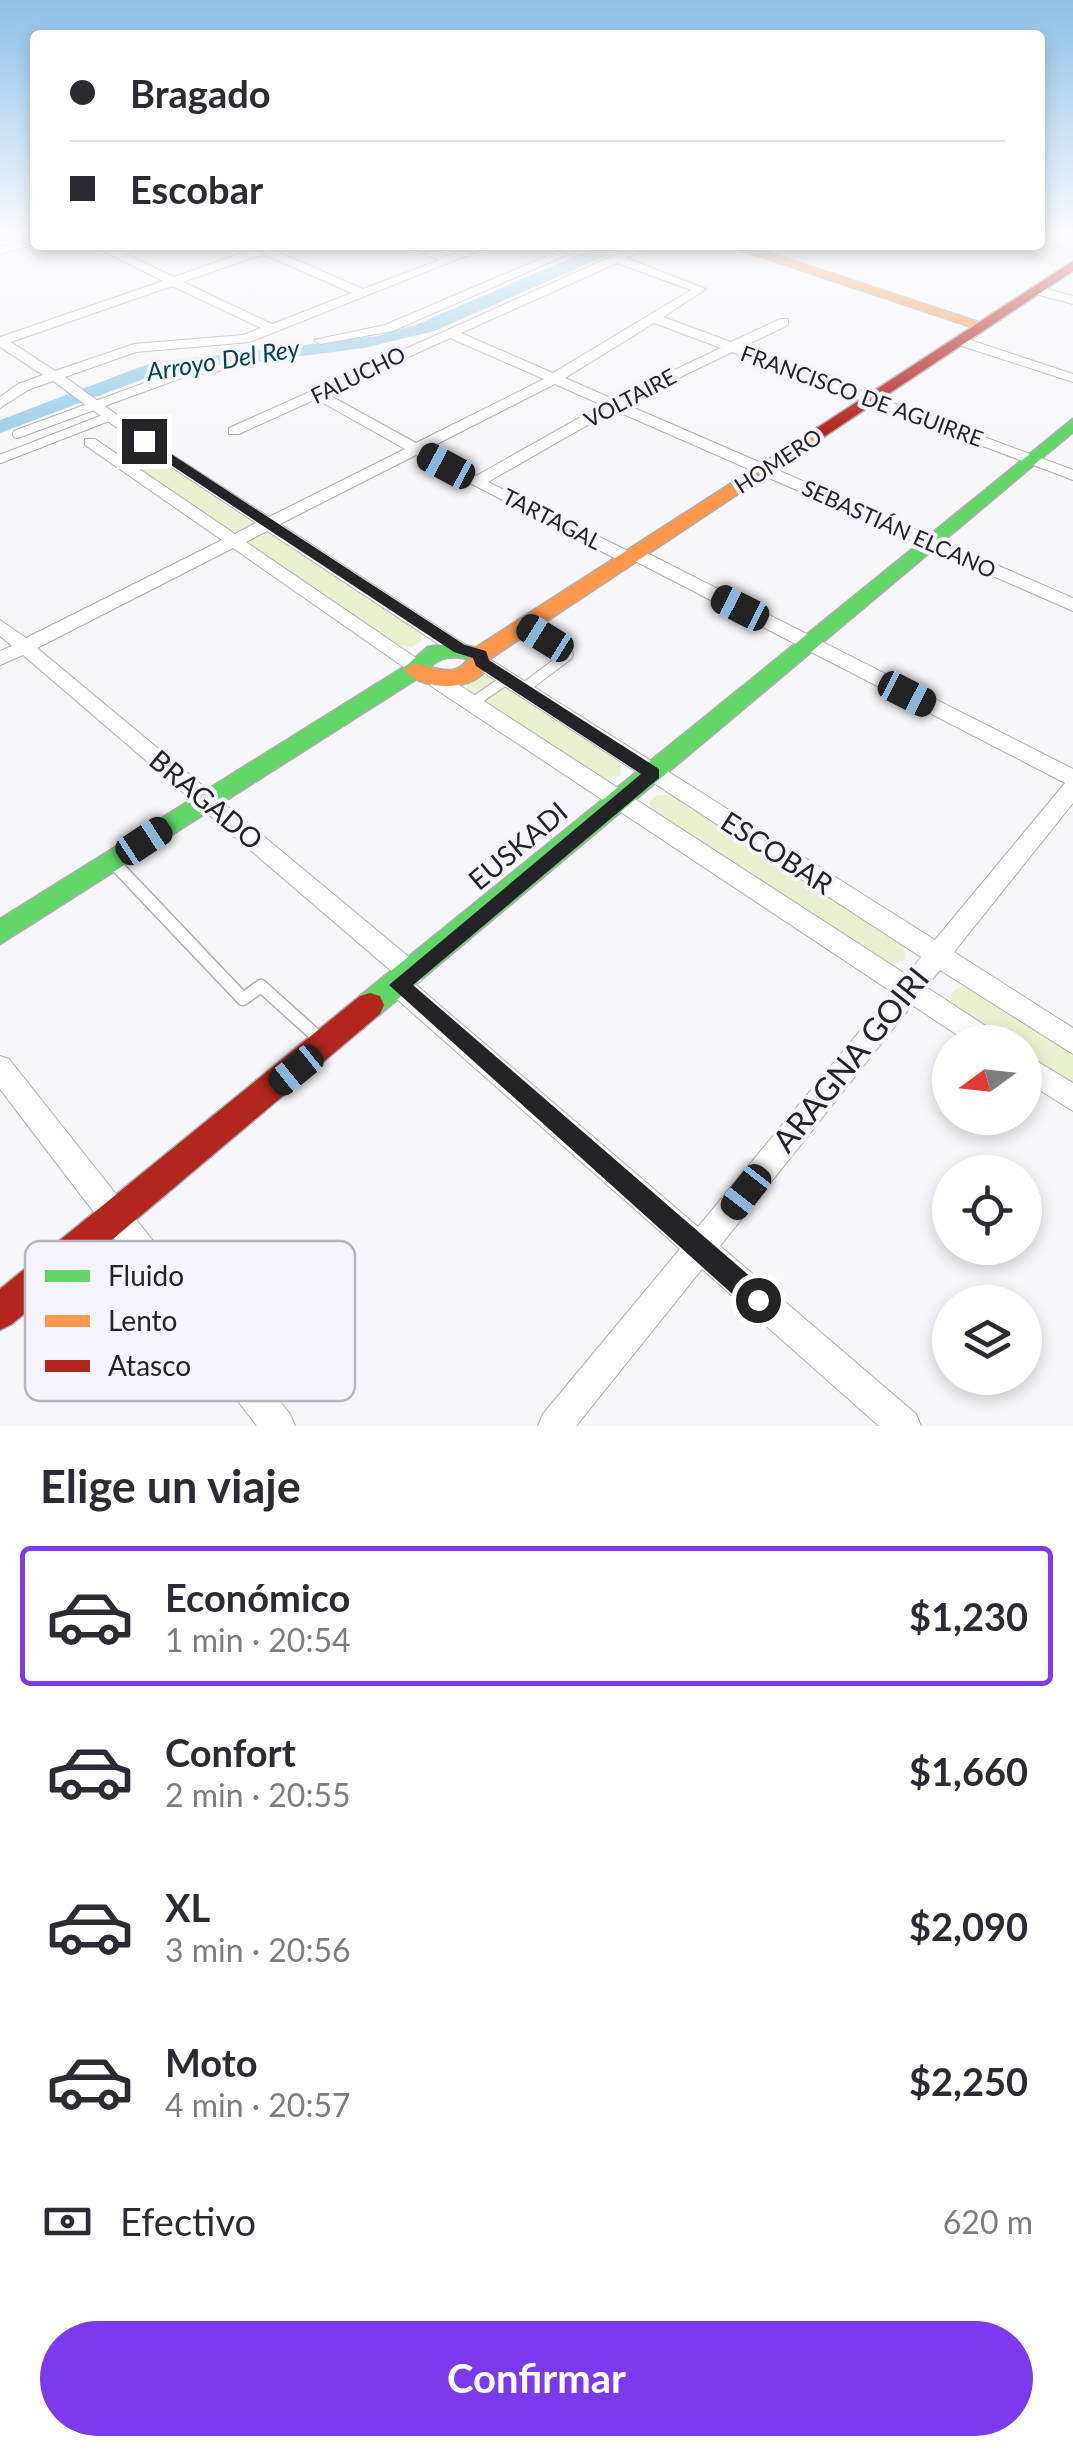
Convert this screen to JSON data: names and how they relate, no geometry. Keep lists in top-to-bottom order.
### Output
{
  "streets": {
    "street": [
      "FALUCHO",
      "FRANCISCO DE AGUIRRE",
      "VOLTAIRE",
      "HOMERO",
      "TARTAGAL",
      "SEBASTIÁN ELCANO",
      "BRAGADO",
      "EUSKADI",
      "ESCOBAR",
      "ARAGNA GOIRI"
    ]
  },
  "crossings": [
    ["FALUCHO", "TARTAGAL"],
    ["FALUCHO", "SEBASTIÁN ELCANO"],
    ["FRANCISCO DE AGUIRRE", "VOLTAIRE"],
    ["FRANCISCO DE AGUIRRE", "HOMERO"],
    ["FRANCISCO DE AGUIRRE", "EUSKADI"],
    ["VOLTAIRE", "TARTAGAL"],
    ["VOLTAIRE", "SEBASTIÁN ELCANO"],
    ["HOMERO", "TARTAGAL"],
    ["HOMERO", "SEBASTIÁN ELCANO"],
    ["HOMERO", "ESCOBAR"],
    ["TARTAGAL", "EUSKADI"],
    ["SEBASTIÁN ELCANO", "EUSKADI"],
    ["BRAGADO", "EUSKADI"],
    ["BRAGADO", "ARAGNA GOIRI"],
    ["EUSKADI", "ESCOBAR"],
    ["ESCOBAR", "ARAGNA GOIRI"]
  ],
  "water": ["Arroyo Del Rey"],
  "legend": ["Fluido", "Lento", "Atasco"],
  "north": "left",
  "page": {
    "banner": ["Bragado", "Escobar"],
    "heading": "Elige un viaje",
    "list": [
      {
        "name": "Económico",
        "note": "1 min · 20:54",
        "value": "$1,230"
      },
      {
        "name": "Confort",
        "note": "2 min · 20:55",
        "value": "$1,660"
      },
      {
        "name": "XL",
        "note": "3 min · 20:56",
        "value": "$2,090"
      },
      {
        "name": "Moto",
        "note": "4 min · 20:57",
        "value": "$2,250"
      }
    ],
    "pay": ["Efectivo", "620 m"],
    "buttons": "Confirmar"
  }
}
